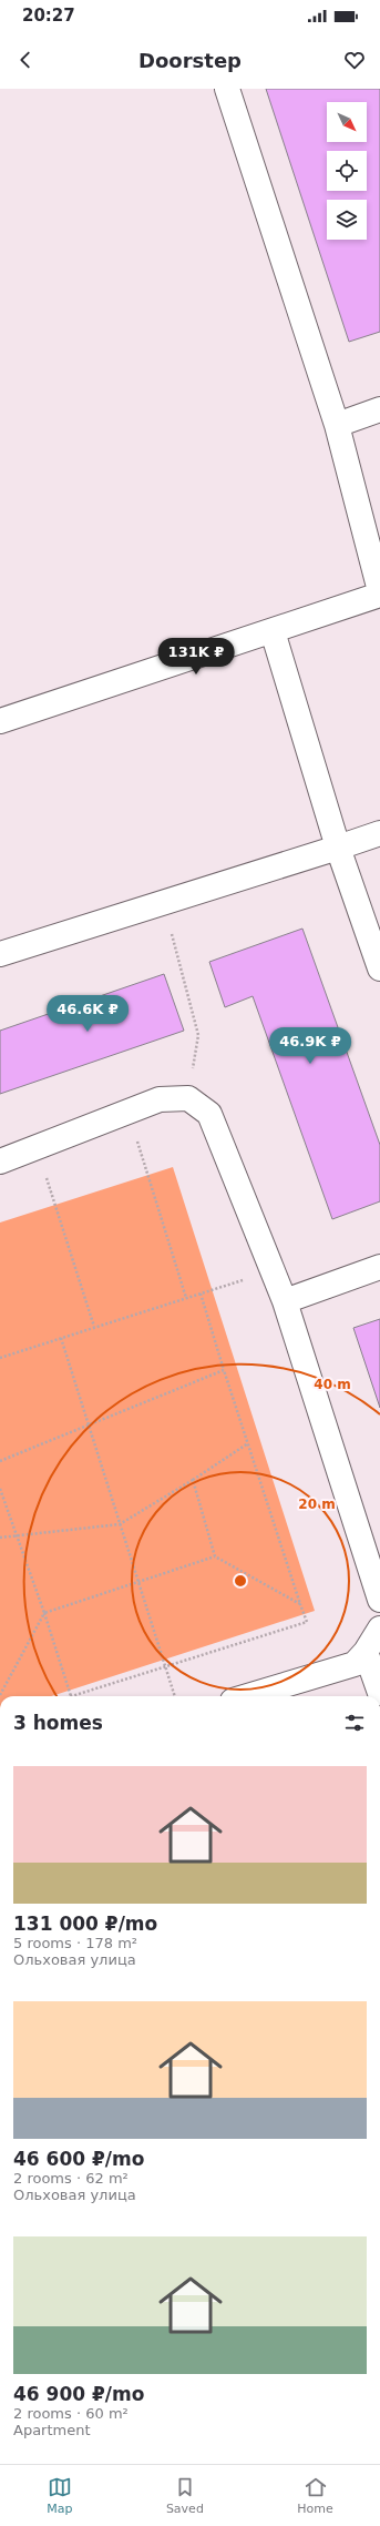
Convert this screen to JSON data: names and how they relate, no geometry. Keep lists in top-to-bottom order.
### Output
{
  "north": "bottom right",
  "page": {
    "status": "20:27",
    "header": "Doorstep",
    "price": ["131K ₽", "46.6K ₽", "46.9K ₽"],
    "heading": "3 homes",
    "list": [
      {
        "name": "131 000 ₽/mo",
        "note": "5 rooms · 178 m² · Ольховая улица"
      },
      {
        "name": "46 600 ₽/mo",
        "note": "2 rooms · 62 m² · Ольховая улица"
      },
      {
        "name": "46 900 ₽/mo",
        "note": "2 rooms · 60 m² · Apartment"
      }
    ],
    "tabs": ["Map", "Saved", "Home"]
  },
  "rings": ["40 m", "20 m"]
}
